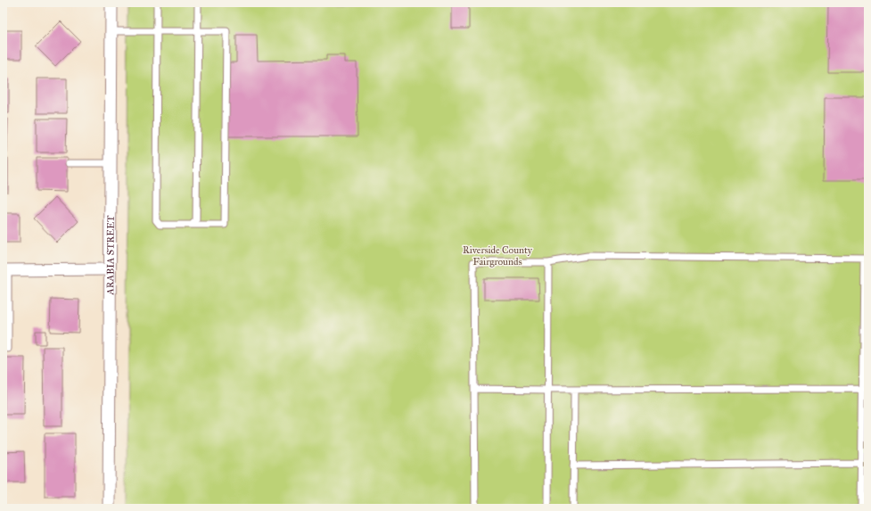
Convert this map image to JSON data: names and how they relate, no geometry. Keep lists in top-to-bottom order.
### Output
{
  "streets": {
    "street": ["ARABIA STREET"]
  },
  "parks": ["Riverside County Fairgrounds"]
}
